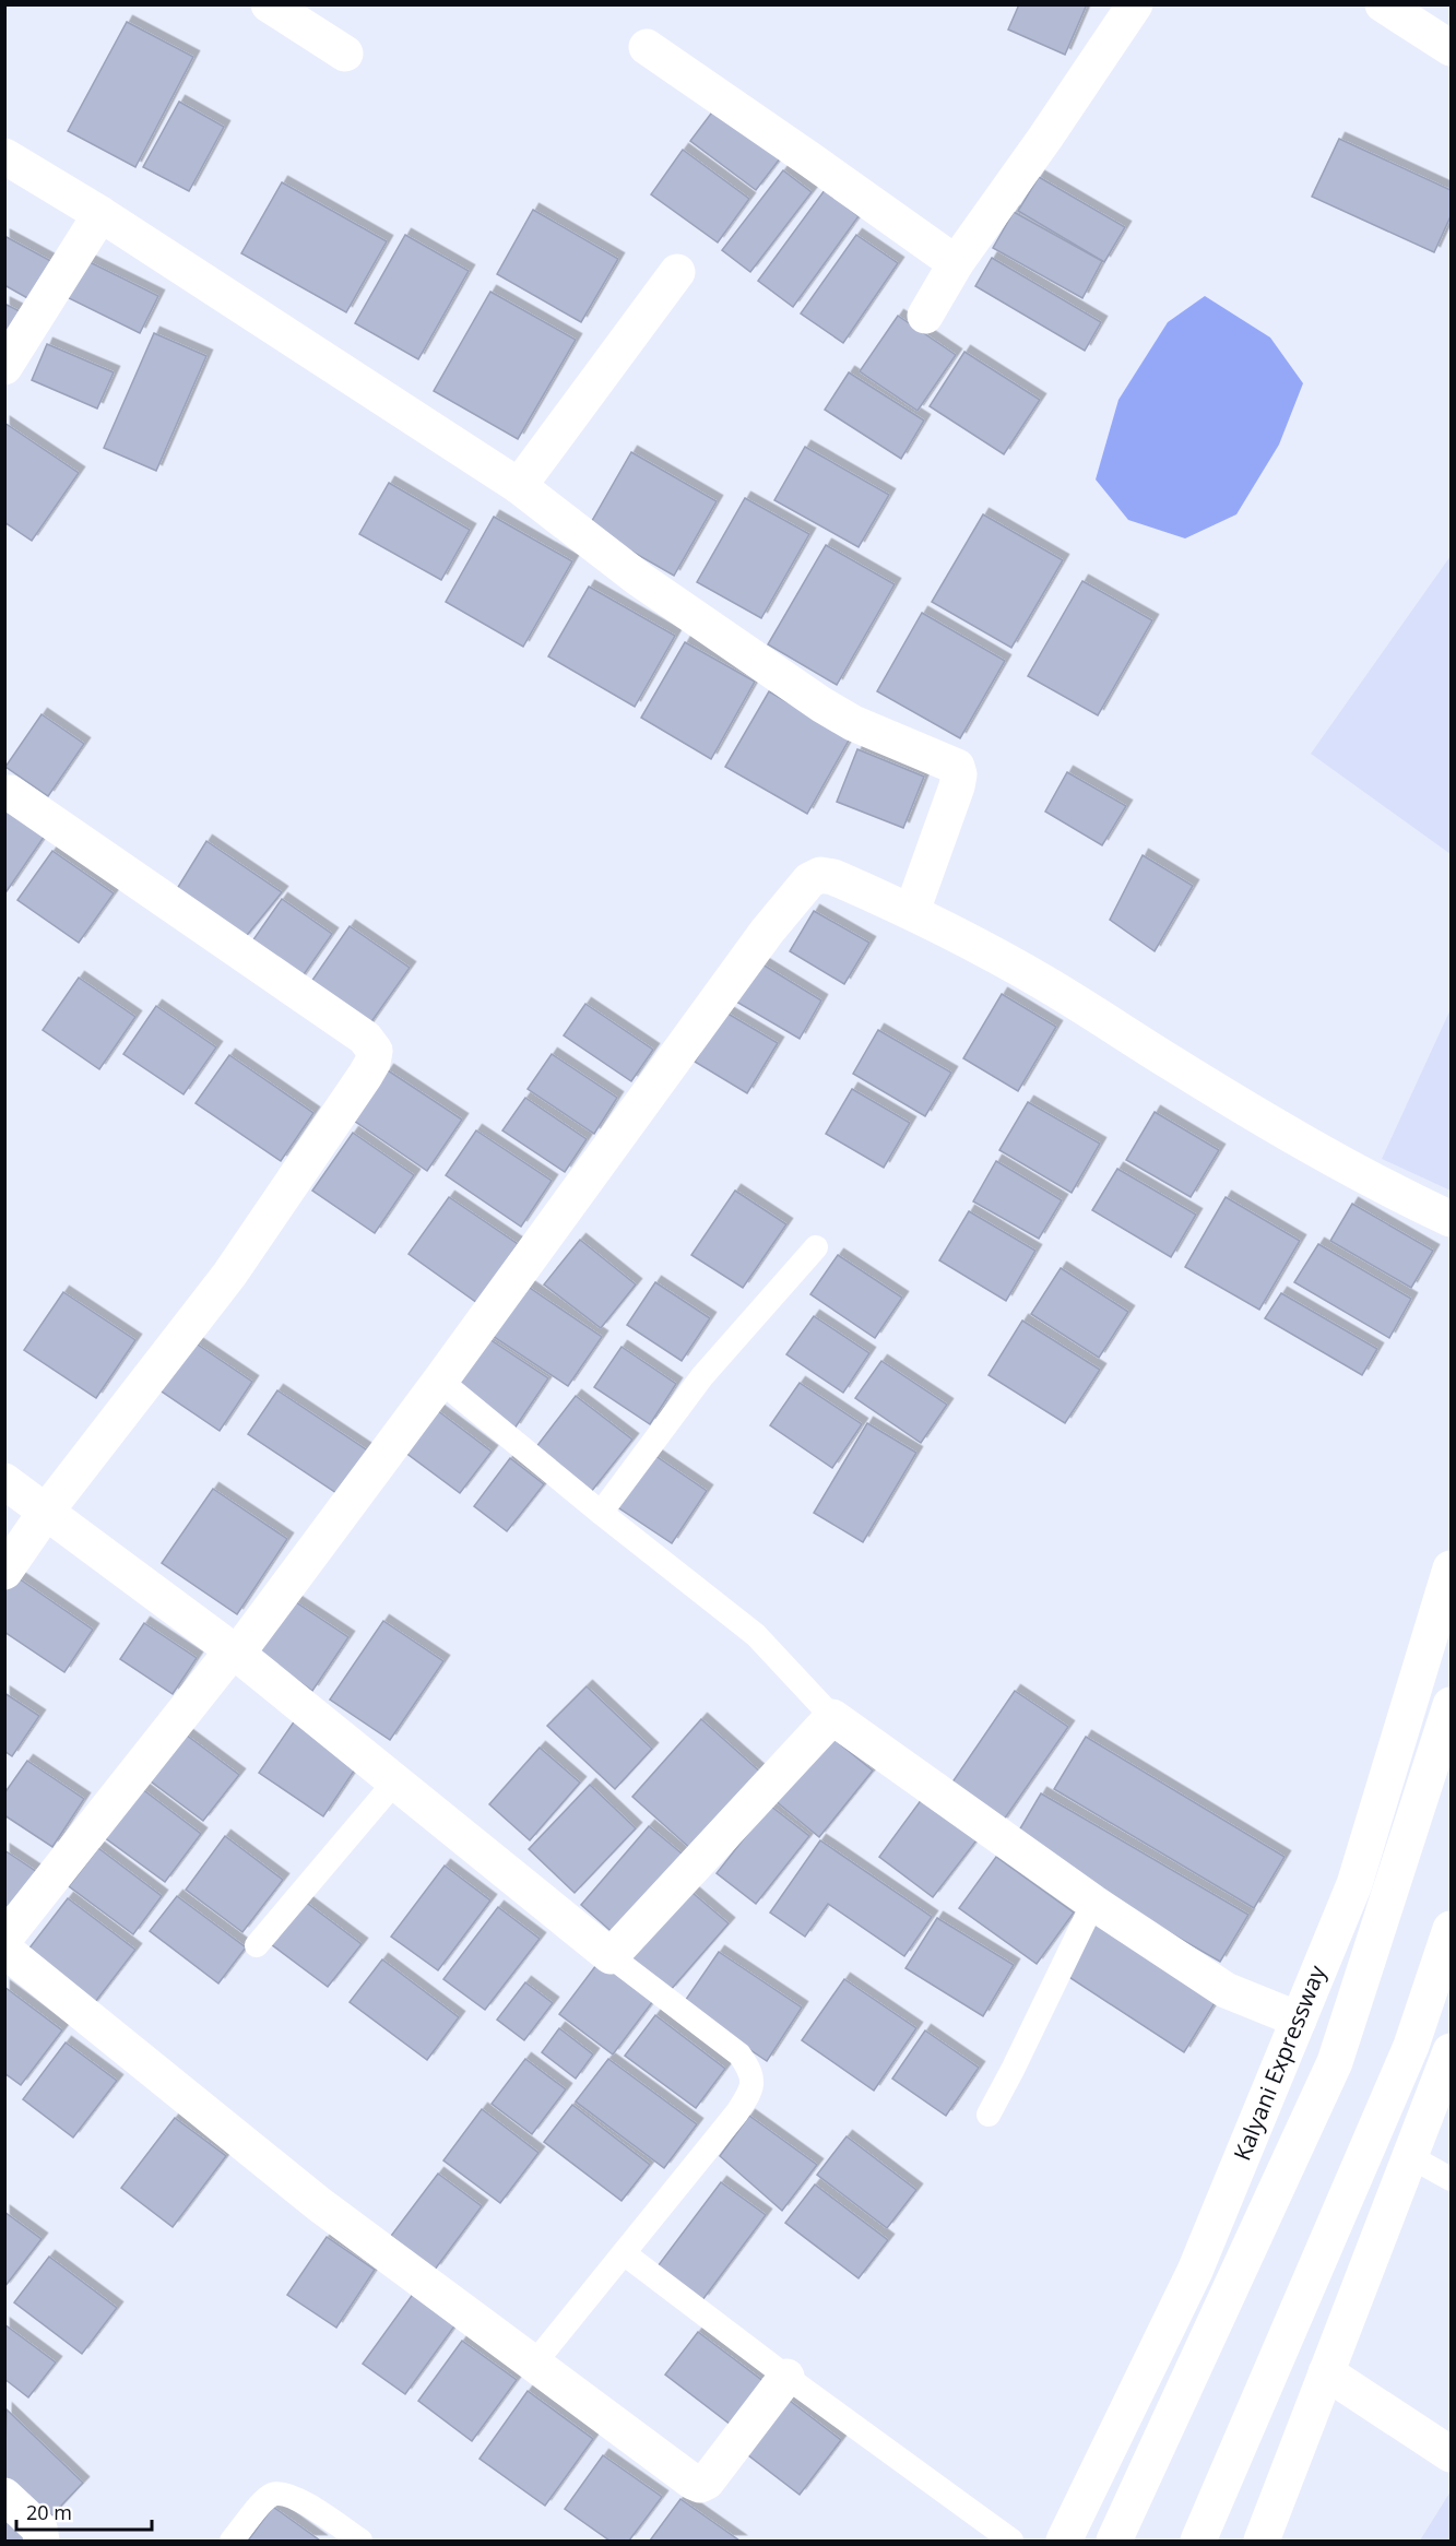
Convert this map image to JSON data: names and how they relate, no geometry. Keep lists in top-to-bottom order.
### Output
{
  "streets": {
    "main road": ["Kalyani Expressway"]
  },
  "scale_bar": "20 m"
}
